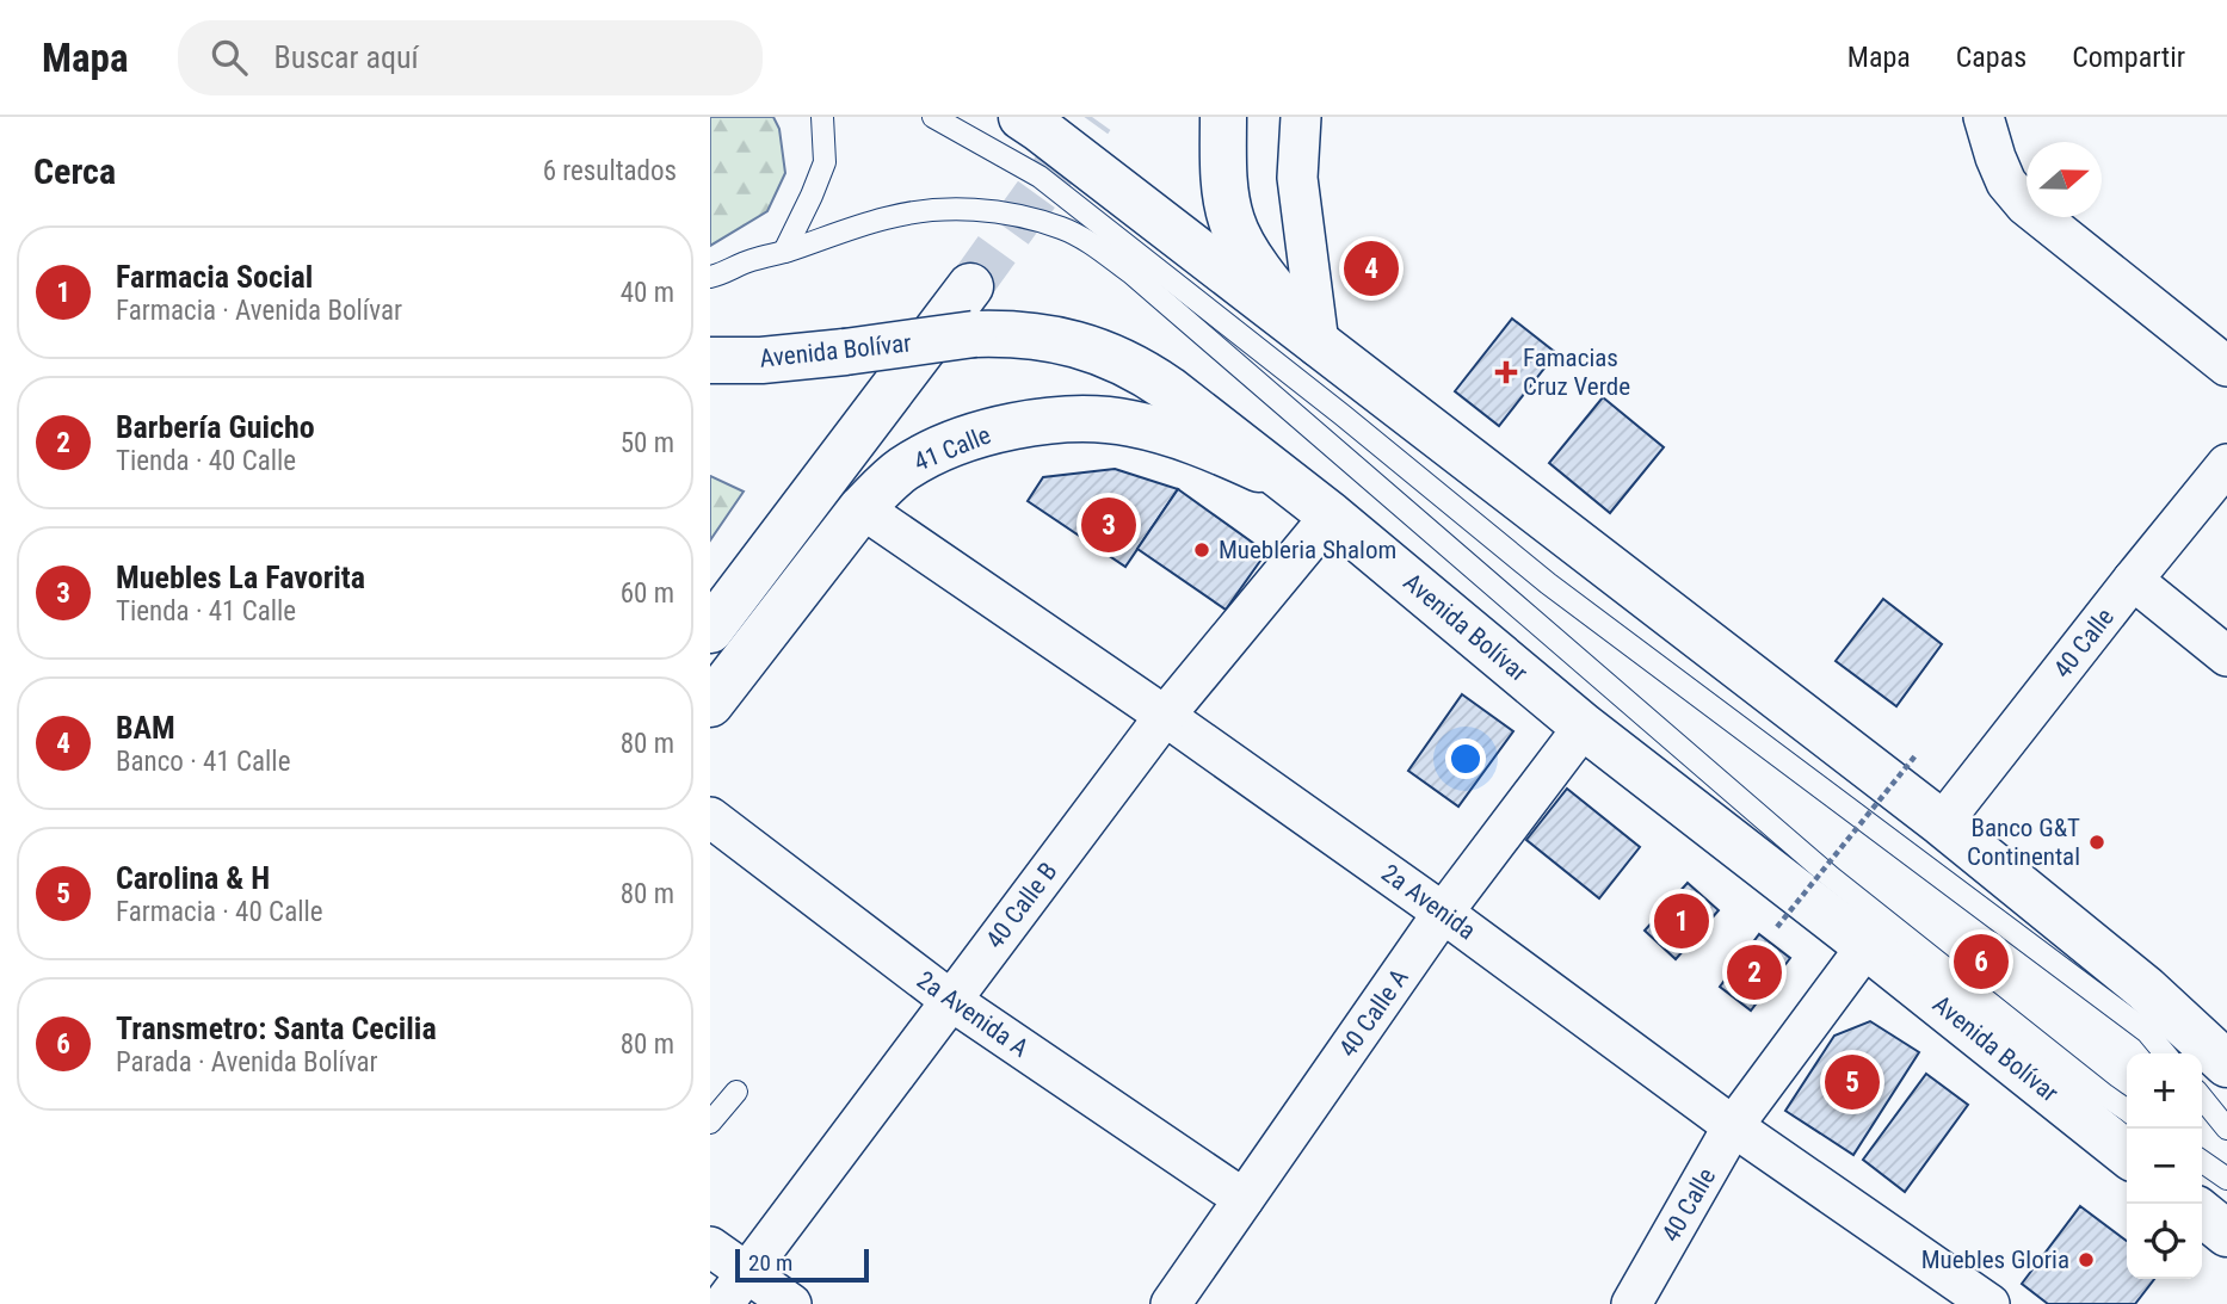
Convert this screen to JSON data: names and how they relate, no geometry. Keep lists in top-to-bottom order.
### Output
{
  "streets": {
    "main road": ["Avenida Bolívar", "41 Calle"],
    "street": [
      "40 Calle",
      "2a Avenida",
      "40 Calle B",
      "40 Calle A",
      "2a Avenida A"
    ]
  },
  "crossings": [
    ["Avenida Bolívar", "41 Calle"],
    ["Avenida Bolívar", "40 Calle"],
    ["Avenida Bolívar", "40 Calle B"],
    ["Avenida Bolívar", "40 Calle A"],
    ["41 Calle", "2a Avenida"],
    ["40 Calle", "2a Avenida"],
    ["2a Avenida", "40 Calle B"],
    ["2a Avenida", "40 Calle A"],
    ["40 Calle B", "2a Avenida A"],
    ["40 Calle A", "2a Avenida A"]
  ],
  "places": {
    "health": ["Famacias Cruz Verde"],
    "other": ["Muebleria Shalom", "Banco G&T Continental", "Muebles Gloria"]
  },
  "scale_bar": "20 m",
  "north": "right",
  "page": {
    "header": "Mapa",
    "search": "Buscar aquí",
    "nav": ["Mapa", "Capas", "Compartir"],
    "heading": ["Cerca", "6 resultados"],
    "list": [
      {
        "mark": "1",
        "name": "Farmacia Social",
        "note": "Farmacia · Avenida Bolívar",
        "value": "40 m"
      },
      {
        "mark": "2",
        "name": "Barbería Guicho",
        "note": "Tienda · 40 Calle",
        "value": "50 m"
      },
      {
        "mark": "3",
        "name": "Muebles La Favorita",
        "note": "Tienda · 41 Calle",
        "value": "60 m"
      },
      {
        "mark": "4",
        "name": "BAM",
        "note": "Banco · 41 Calle",
        "value": "80 m"
      },
      {
        "mark": "5",
        "name": "Carolina & H",
        "note": "Farmacia · 40 Calle",
        "value": "80 m"
      },
      {
        "mark": "6",
        "name": "Transmetro: Santa Cecilia",
        "note": "Parada · Avenida Bolívar",
        "value": "80 m"
      }
    ],
    "pins": [
      "4",
      "3",
      "1",
      "6",
      "2",
      "5"
    ],
    "map_buttons": ["+", "−"],
    "scale": "20 m"
  }
}
